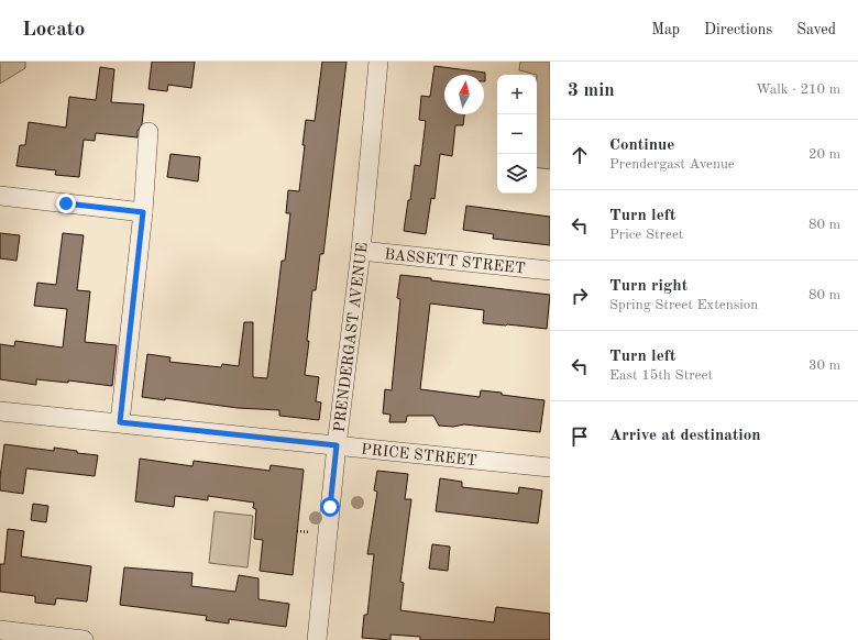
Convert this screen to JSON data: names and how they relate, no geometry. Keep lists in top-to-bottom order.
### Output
{
  "streets": {
    "street": ["BASSETT STREET", "PRENDERGAST AVENUE", "PRICE STREET"]
  },
  "crossings": [
    ["BASSETT STREET", "PRENDERGAST AVENUE"],
    ["PRENDERGAST AVENUE", "PRICE STREET"]
  ],
  "north": "top",
  "page": {
    "header": "Locato",
    "nav": ["Map", "Directions", "Saved"],
    "heading": ["3 min", "Walk · 210 m"],
    "map_buttons": ["+", "−"],
    "list": [
      ["Continue", "Prendergast Avenue", "20 m"],
      ["Turn left", "Price Street", "80 m"],
      ["Turn right", "Spring Street Extension", "80 m"],
      ["Turn left", "East 15th Street", "30 m"],
      "Arrive at destination"
    ]
  }
}
